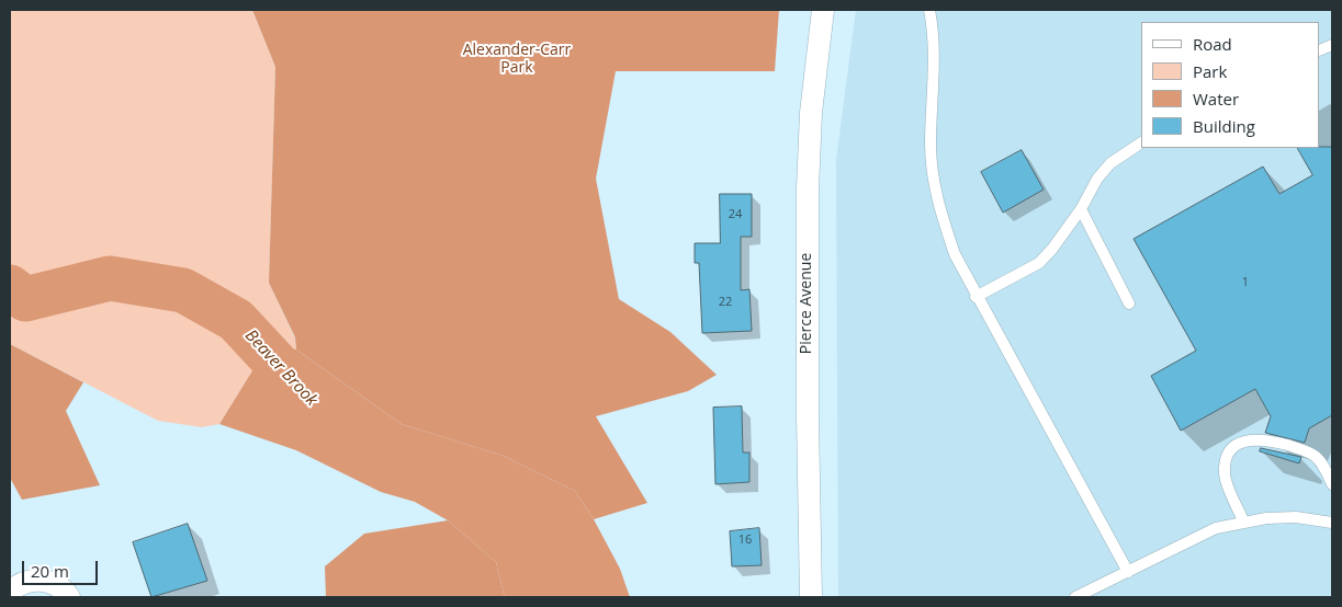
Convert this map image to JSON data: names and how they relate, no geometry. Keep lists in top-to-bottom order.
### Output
{
  "streets": {
    "street": ["Pierce Avenue"]
  },
  "water": ["Beaver Brook"],
  "parks": ["Alexander-Carr Park"],
  "house_numbers": [
    "24",
    "1",
    "22",
    "16"
  ],
  "legend": [
    "Road",
    "Park",
    "Water",
    "Building"
  ],
  "scale_bar": "20 m"
}
